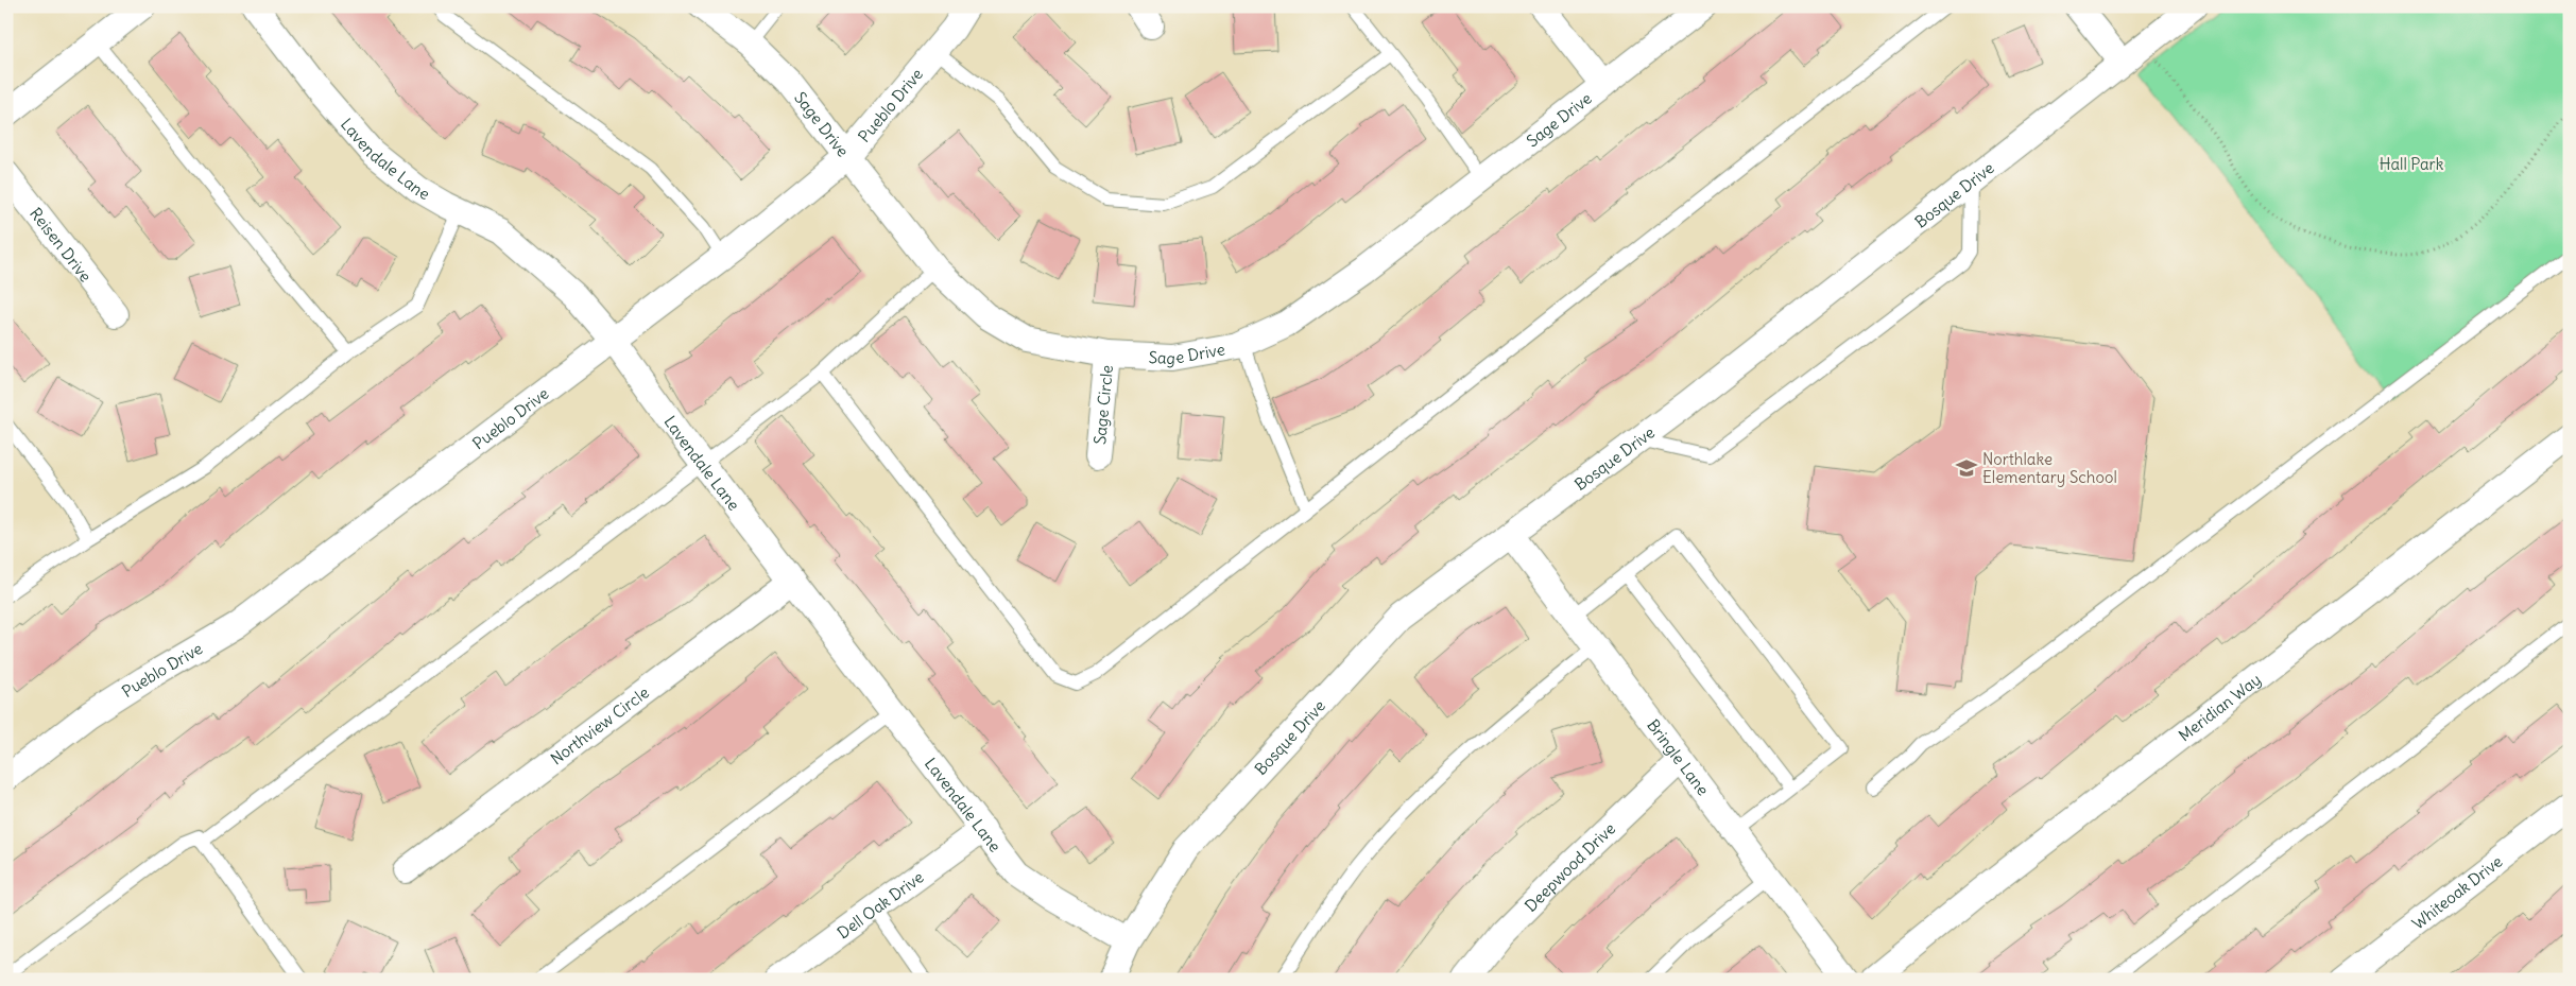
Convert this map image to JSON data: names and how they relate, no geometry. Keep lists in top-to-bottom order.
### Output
{
  "streets": {
    "street": [
      "Pueblo Drive",
      "Sage Drive",
      "Lavendale Lane",
      "Bosque Drive",
      "Reisen Drive",
      "Sage Circle",
      "Meridian Way",
      "Northview Circle",
      "Bringle Lane",
      "Deepwood Drive",
      "Whiteoak Drive",
      "Dell Oak Drive"
    ]
  },
  "crossings": [
    ["Pueblo Drive", "Sage Drive"],
    ["Pueblo Drive", "Lavendale Lane"],
    ["Sage Drive", "Sage Circle"],
    ["Lavendale Lane", "Bosque Drive"],
    ["Lavendale Lane", "Northview Circle"],
    ["Lavendale Lane", "Dell Oak Drive"],
    ["Bosque Drive", "Bringle Lane"],
    ["Bringle Lane", "Deepwood Drive"]
  ],
  "parks": ["Hall Park"],
  "places": {
    "school or university": ["Northlake Elementary School"]
  }
}
